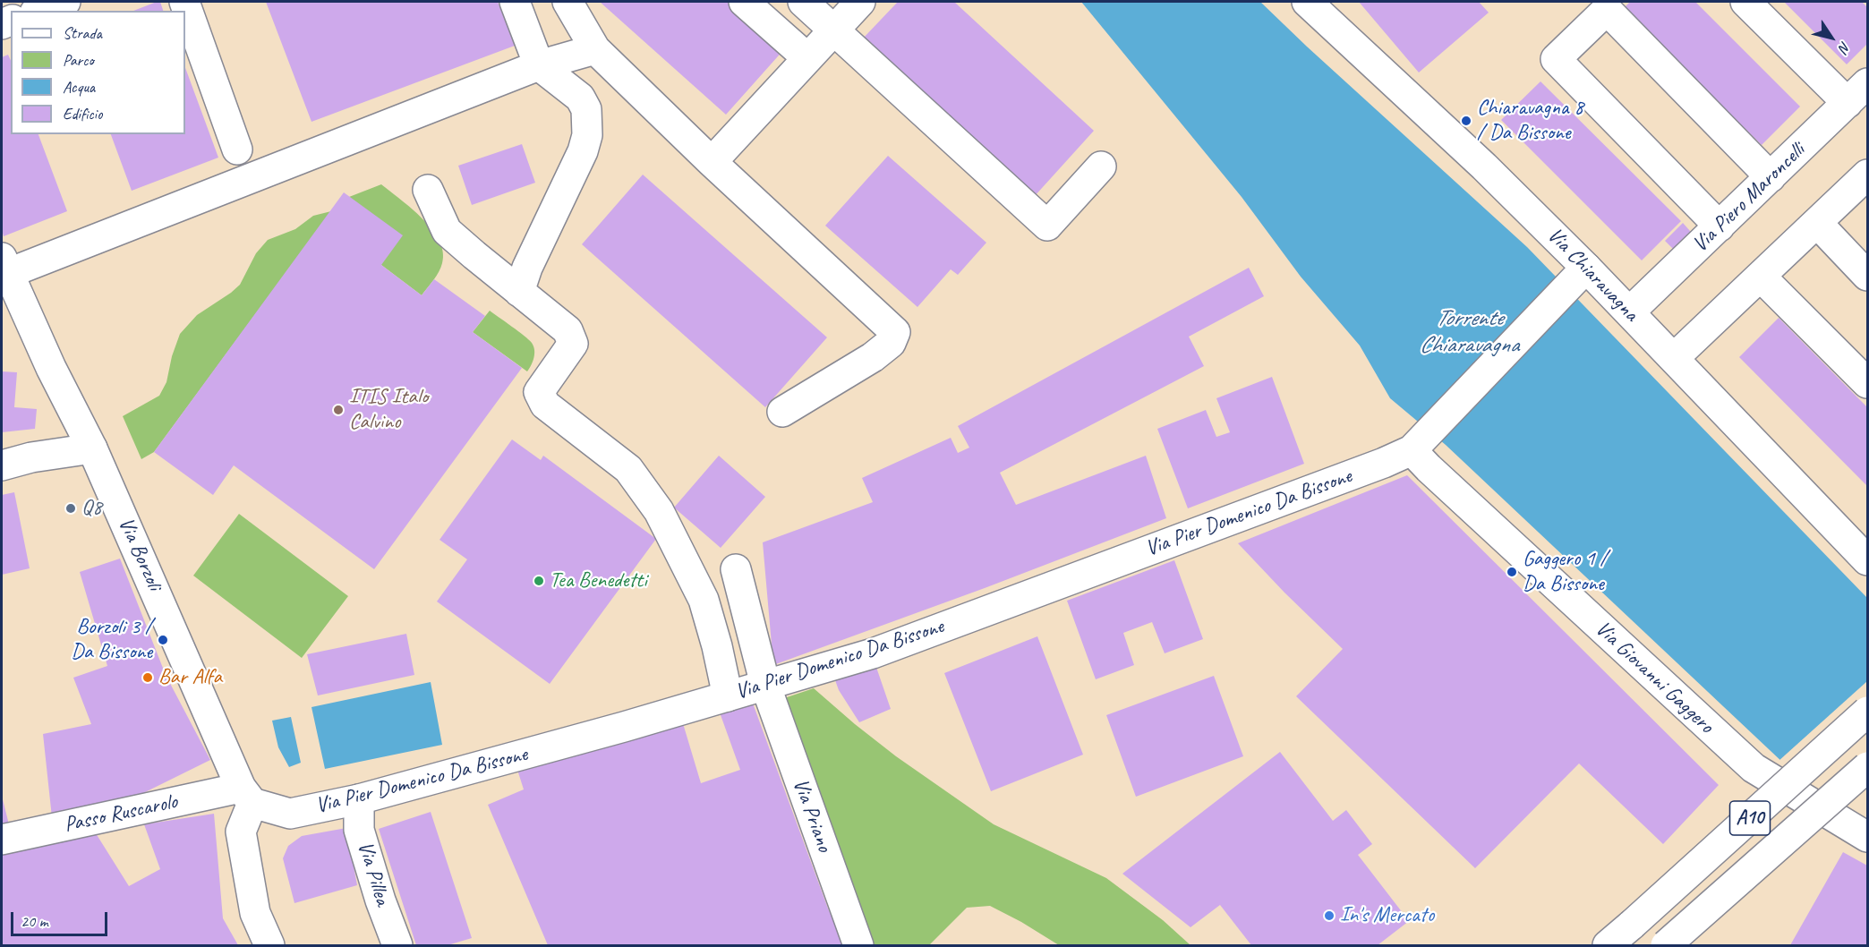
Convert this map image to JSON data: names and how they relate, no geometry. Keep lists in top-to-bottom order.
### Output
{
  "streets": {
    "main road": [
      "Via Piero Maroncelli",
      "Via Chiaravagna",
      "Via Pier Domenico Da Bissone",
      "Via Borzoli",
      "Via Giovanni Gaggero",
      "Passo Ruscarolo",
      "Via Priano",
      "A10",
      "Via Pillea"
    ]
  },
  "crossings": [
    ["Via Piero Maroncelli", "Via Chiaravagna"],
    ["Via Pier Domenico Da Bissone", "Via Borzoli"],
    ["Via Pier Domenico Da Bissone", "Via Giovanni Gaggero"],
    ["Via Pier Domenico Da Bissone", "Passo Ruscarolo"],
    ["Via Pier Domenico Da Bissone", "Via Priano"],
    ["Via Pier Domenico Da Bissone", "Via Pillea"],
    ["Via Borzoli", "Passo Ruscarolo"]
  ],
  "water": ["Torrente Chiaravagna"],
  "places": [
    "Chiaravagna 8 / Da Bissone",
    "ITIS Italo Calvino",
    "Q8",
    "Gaggero 1 / Da Bissone",
    "Tea Benedetti",
    "Borzoli 3 / Da Bissone",
    "Bar Alfa",
    "In's Mercato"
  ],
  "legend": [
    "Strada",
    "Parco",
    "Acqua",
    "Edificio"
  ],
  "scale_bar": "20 m",
  "north": "bottom right"
}
